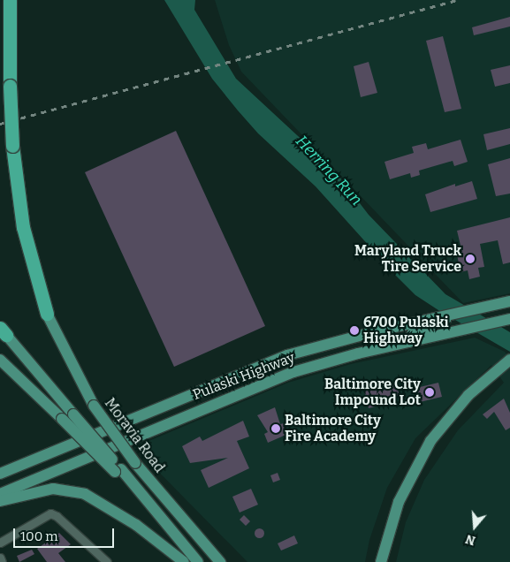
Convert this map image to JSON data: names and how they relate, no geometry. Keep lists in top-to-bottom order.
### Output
{
  "streets": {
    "main road": ["Pulaski Highway", "Moravia Road"]
  },
  "water": ["Herring Run"],
  "places": [
    "Maryland Truck Tire Service",
    "6700 Pulaski Highway",
    "Baltimore City Impound Lot",
    "Baltimore City Fire Academy"
  ],
  "scale_bar": "100 m",
  "north": "bottom"
}
